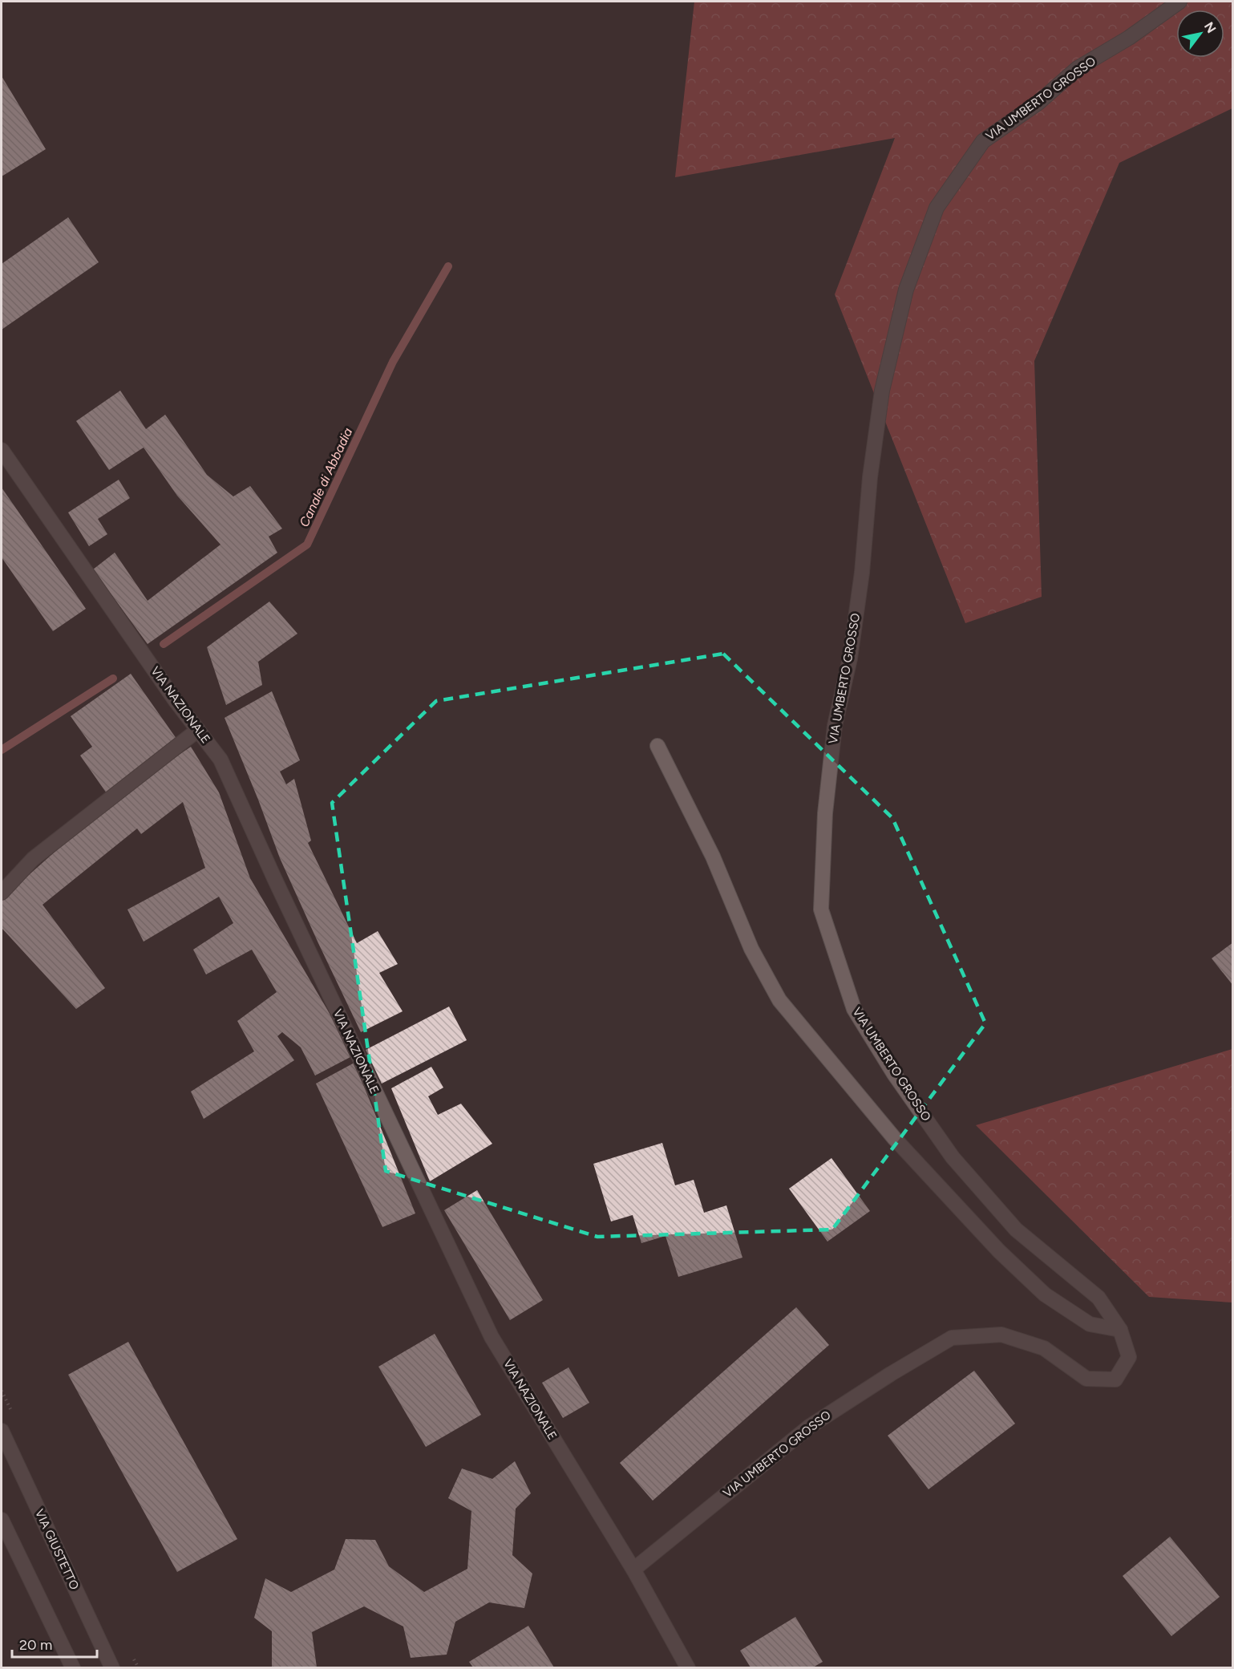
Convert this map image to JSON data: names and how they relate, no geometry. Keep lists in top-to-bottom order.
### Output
{
  "streets": {
    "street": ["VIA UMBERTO GROSSO", "VIA NAZIONALE", "VIA GIUSTETTO"]
  },
  "crossings": [
    ["VIA UMBERTO GROSSO", "VIA NAZIONALE"]
  ],
  "water": ["Canale di Abbadia"],
  "scale_bar": "20 m",
  "north": "top right"
}
